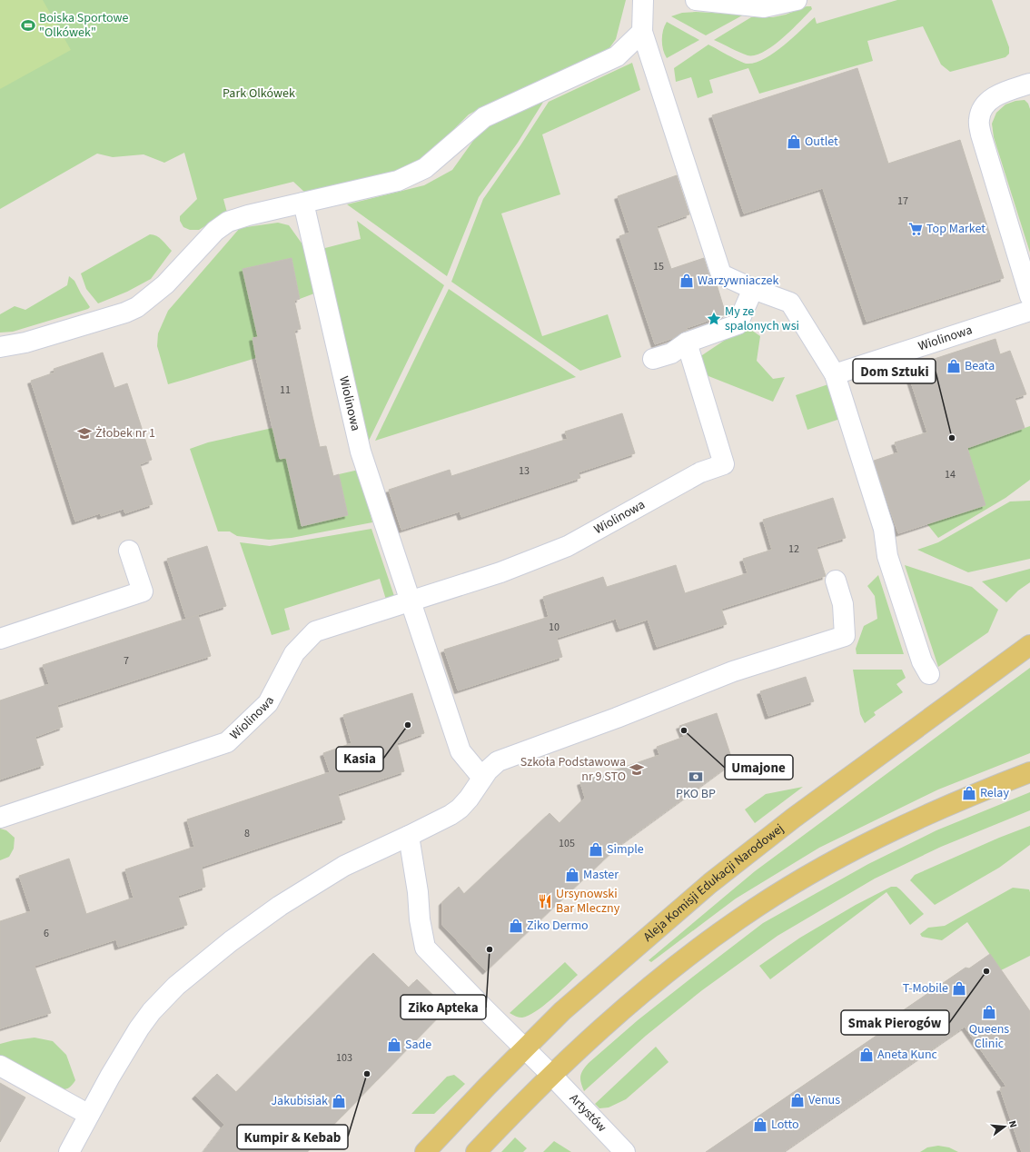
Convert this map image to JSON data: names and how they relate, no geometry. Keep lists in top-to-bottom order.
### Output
{
  "streets": {
    "main road": ["Aleja Komisji Edukacji Narodowej"],
    "street": ["Wiolinowa", "Artystów"]
  },
  "crossings": [
    ["Aleja Komisji Edukacji Narodowej", "Artystów"]
  ],
  "parks": ["Park Olkówek"],
  "places": {
    "sports": ["Boiska Sportowe \"Olkówek\""],
    "shop": [
      "Outlet",
      "Warzywniaczek",
      "Beata",
      "Relay",
      "Simple",
      "Master",
      "Ziko Dermo",
      "T-Mobile",
      "Queens Clinic",
      "Sade",
      "Aneta Kunc",
      "Venus",
      "Jakubisiak",
      "Lotto"
    ],
    "supermarket": ["Top Market"],
    "place": ["My ze spalonych wsi"],
    "school or university": ["Żłobek nr 1", "Szkoła Podstawowa nr 9 STO"],
    "other": [
      "Dom Sztuki",
      "Kasia",
      "Umajone",
      "Ziko Apteka",
      "Smak Pierogów",
      "Kumpir & Kebab"
    ],
    "bank": ["PKO BP"],
    "restaurant": ["Ursynowski Bar Mleczny"]
  },
  "house_numbers": [
    "17",
    "15",
    "11",
    "13",
    "14",
    "12",
    "10",
    "7",
    "8",
    "105",
    "6",
    "103"
  ],
  "north": "right"
}
